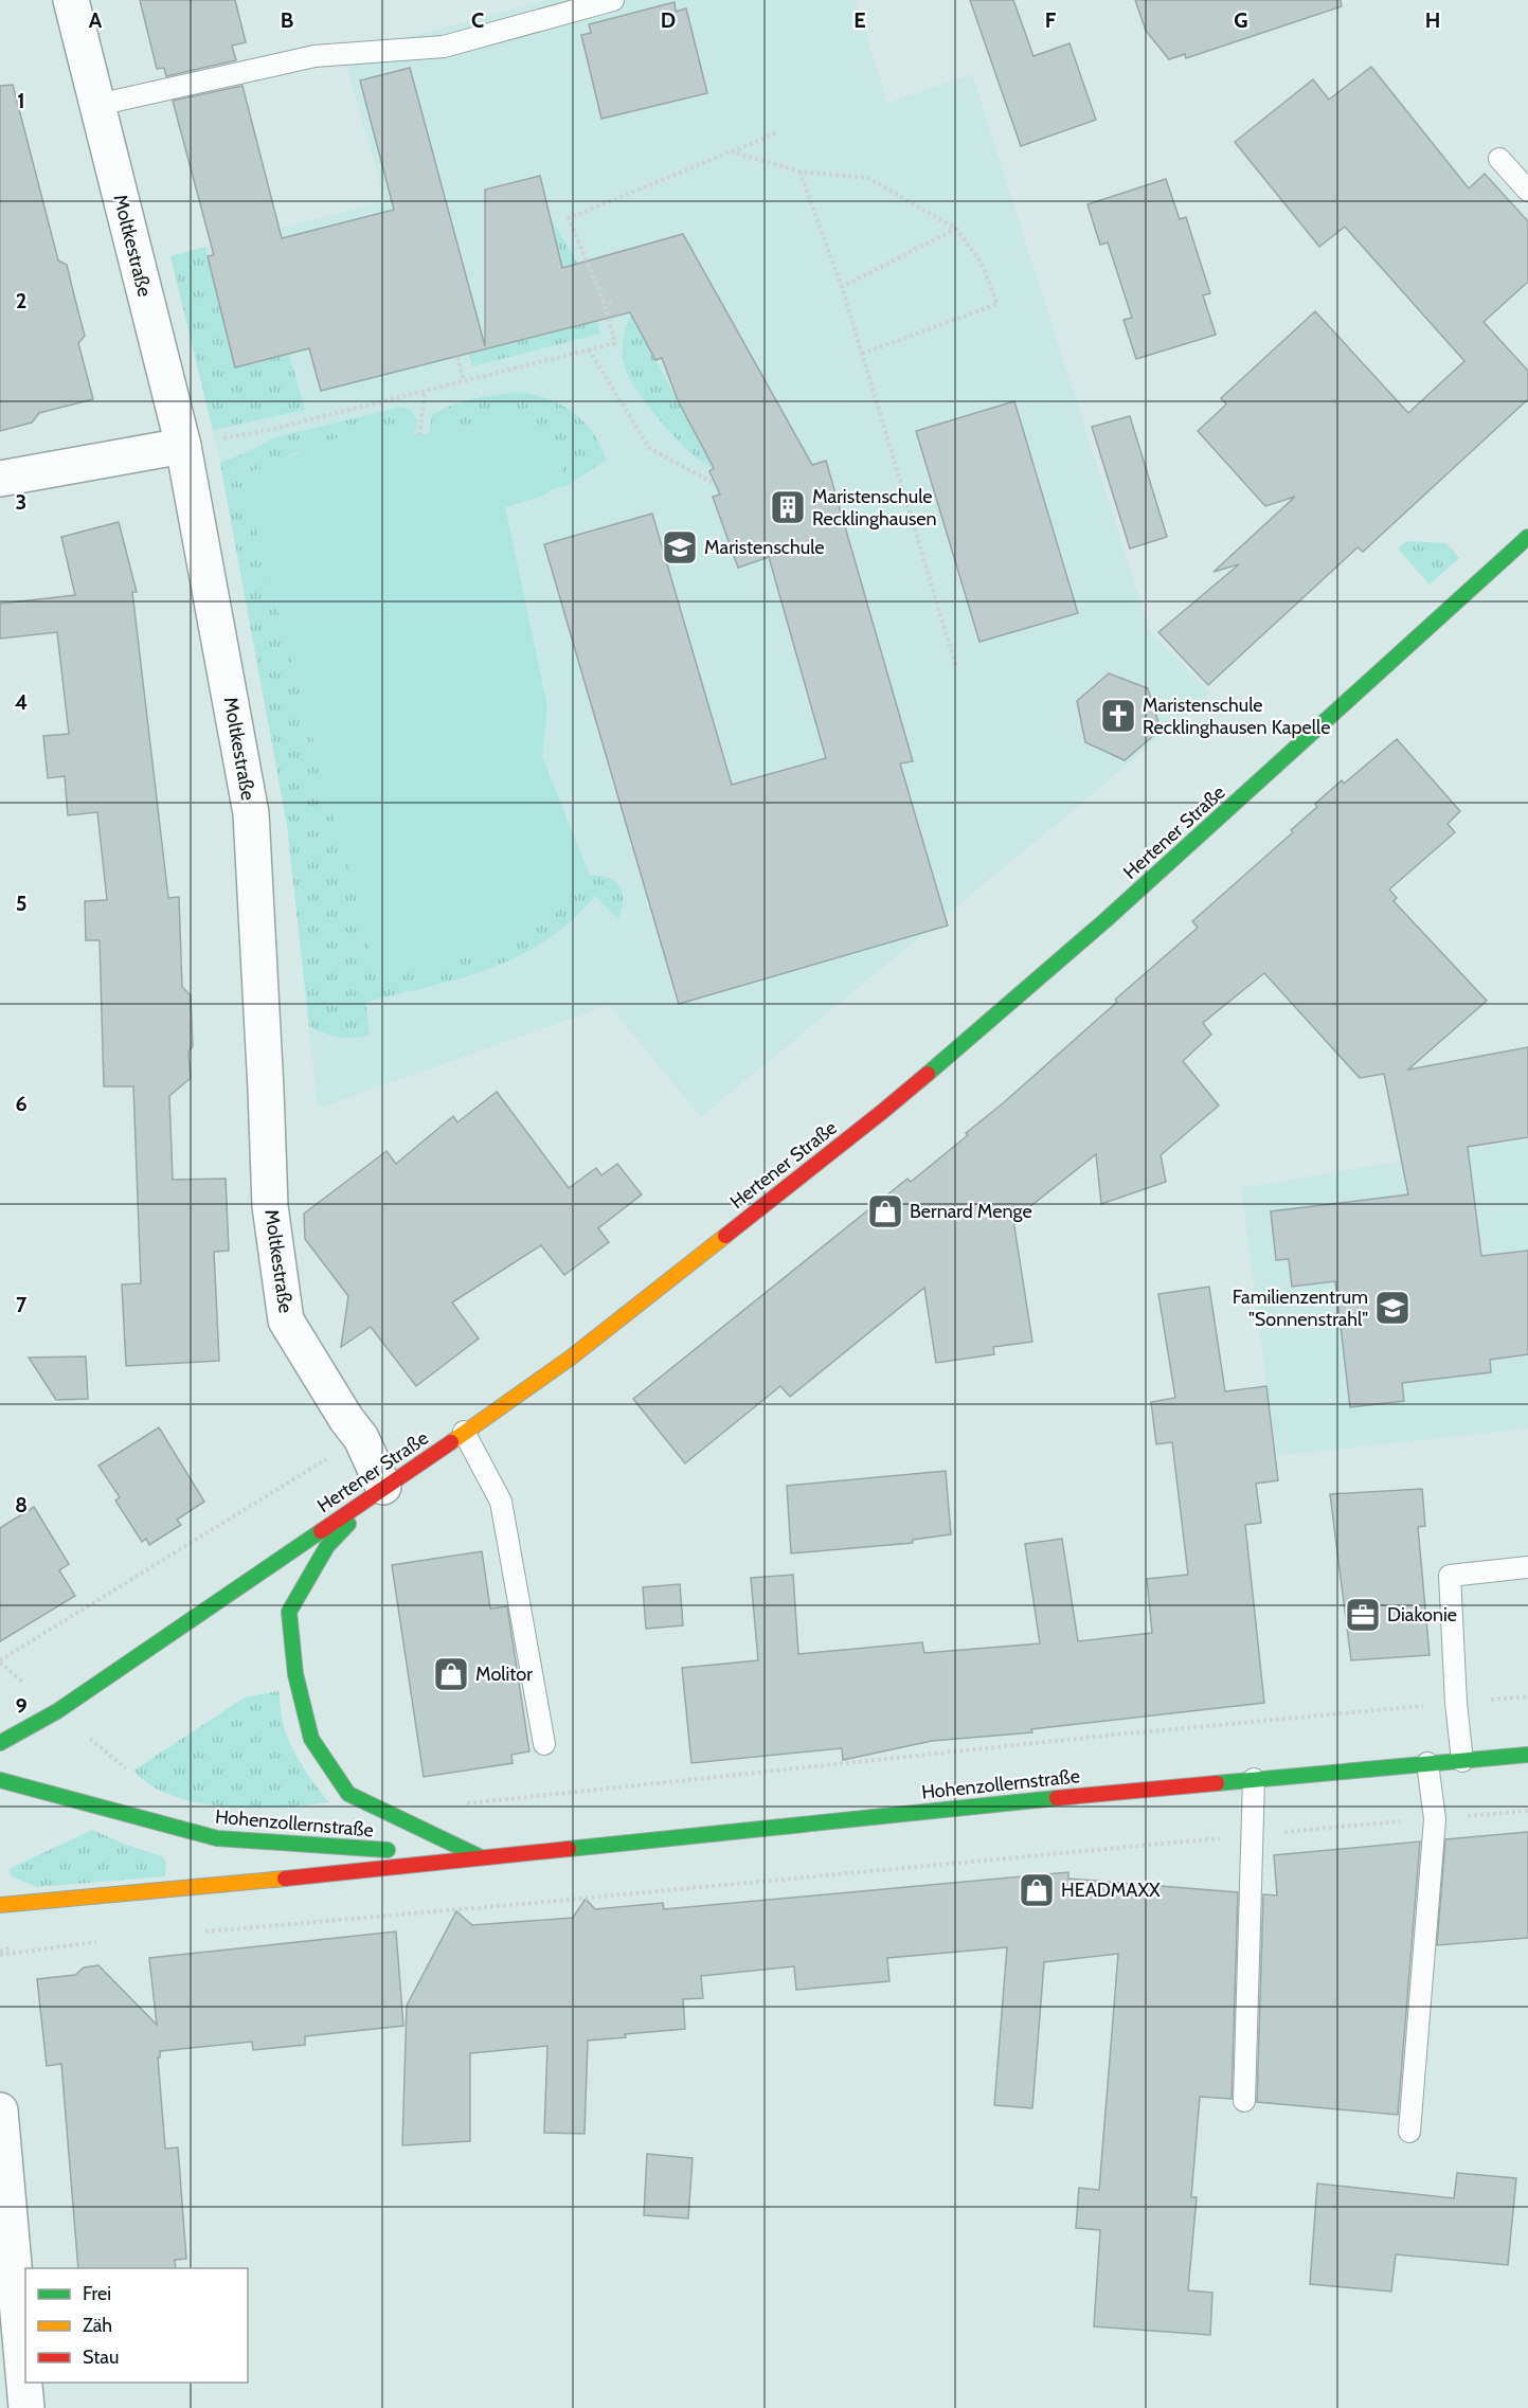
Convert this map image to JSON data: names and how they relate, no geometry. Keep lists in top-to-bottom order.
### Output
{
  "streets": {
    "main road": ["Hertener Straße", "Hohenzollernstraße"],
    "street": ["Moltkestraße"]
  },
  "crossings": [
    ["Moltkestraße", "Hertener Straße"],
    ["Moltkestraße", "Hohenzollernstraße"],
    ["Hertener Straße", "Hohenzollernstraße"]
  ],
  "places": {
    "building": ["Maristenschule Recklinghausen"],
    "school or university": ["Maristenschule", "Familienzentrum \"Sonnenstrahl\""],
    "church": ["Maristenschule Recklinghausen Kapelle"],
    "shop": ["Bernard Menge", "Molitor", "HEADMAXX"],
    "office": ["Diakonie"]
  },
  "legend": ["Frei", "Zäh", "Stau"],
  "grid": {
    "columns": [
      "A",
      "B",
      "C",
      "D",
      "E",
      "F",
      "G",
      "H"
    ],
    "rows": [
      "1",
      "2",
      "3",
      "4",
      "5",
      "6",
      "7",
      "8",
      "9"
    ]
  }
}
